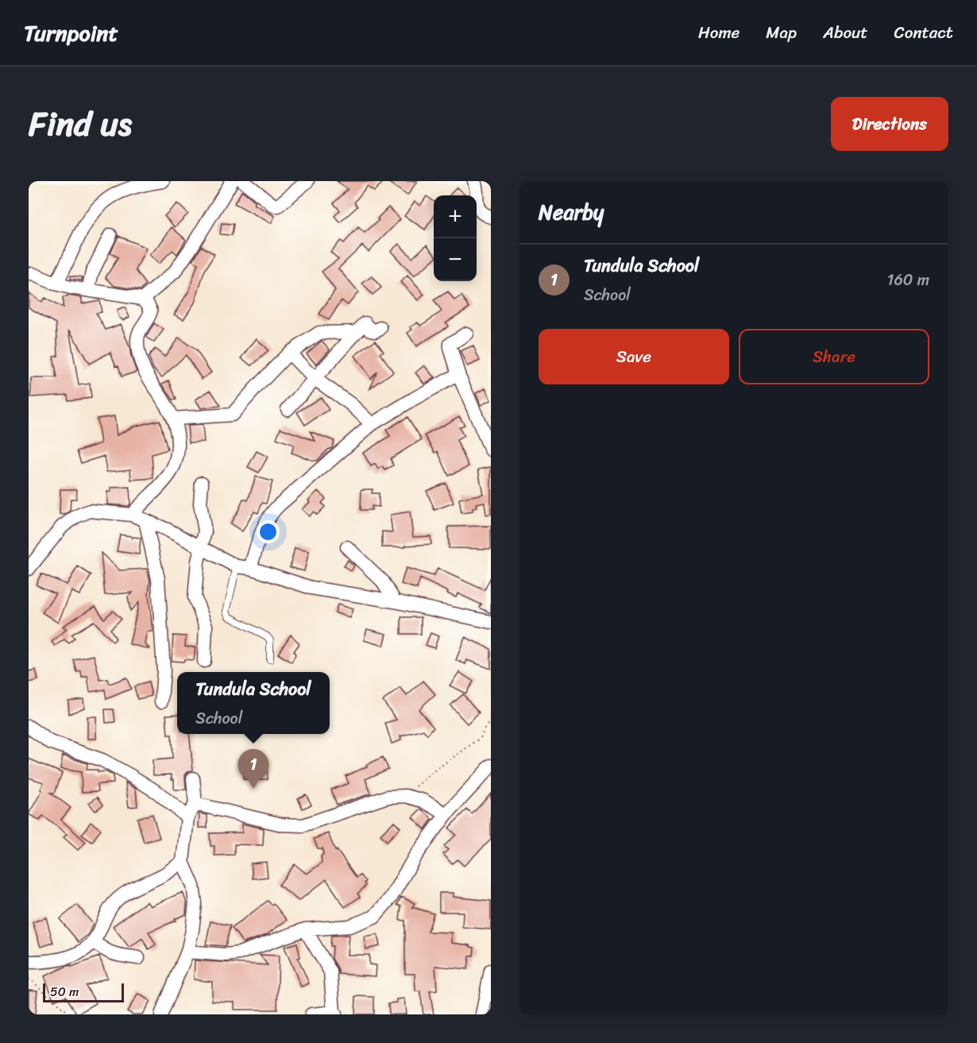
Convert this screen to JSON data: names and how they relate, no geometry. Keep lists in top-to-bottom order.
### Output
{
  "scale_bar": "50 m",
  "page": {
    "header": "Turnpoint",
    "nav": [
      "Home",
      "Map",
      "About",
      "Contact"
    ],
    "title": "Find us",
    "buttons": [
      "Directions",
      ["Save", "Share"]
    ],
    "heading": "Nearby",
    "map_buttons": ["+", "−"],
    "list": [
      {
        "mark": "1",
        "name": "Tundula School",
        "note": "School",
        "value": "160 m"
      }
    ],
    "popup": ["Tundula School", "School"],
    "pins": "1",
    "scale": "50 m"
  }
}
